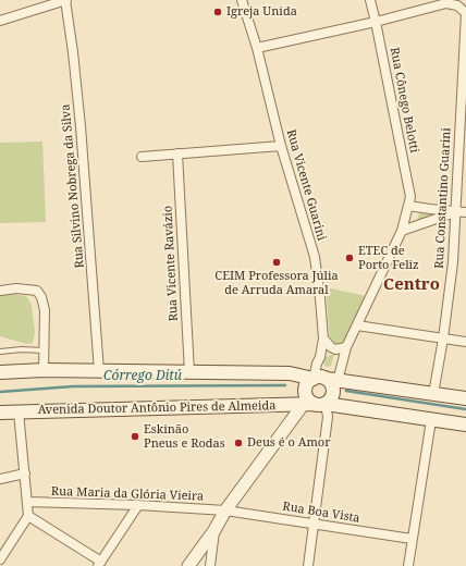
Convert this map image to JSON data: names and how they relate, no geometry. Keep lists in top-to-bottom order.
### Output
{
  "streets": {
    "main road": ["Avenida Doutor Antônio Pires de Almeida"],
    "street": [
      "Rua Cônego Belotti",
      "Rua Vicente Guarini",
      "Rua Silvino Nobrega da Silva",
      "Rua Constantino Guarini",
      "Rua Vicente Ravázio",
      "Rua Maria da Glória Vieira",
      "Rua Boa Vista"
    ]
  },
  "crossings": [
    ["Rua Cônego Belotti", "Rua Vicente Guarini"],
    ["Rua Cônego Belotti", "Rua Constantino Guarini"],
    ["Rua Cônego Belotti", "Avenida Doutor Antônio Pires de Almeida"],
    ["Rua Vicente Guarini", "Avenida Doutor Antônio Pires de Almeida"],
    ["Rua Maria da Glória Vieira", "Rua Boa Vista"]
  ],
  "districts": ["Centro"],
  "water": ["Córrego Ditú"],
  "places": [
    "Igreja Unida",
    "ETEC de Porto Feliz",
    "CEIM Professora Júlia de Arruda Amaral",
    "Eskinão Pneus e Rodas",
    "Deus é o Amor"
  ]
}
